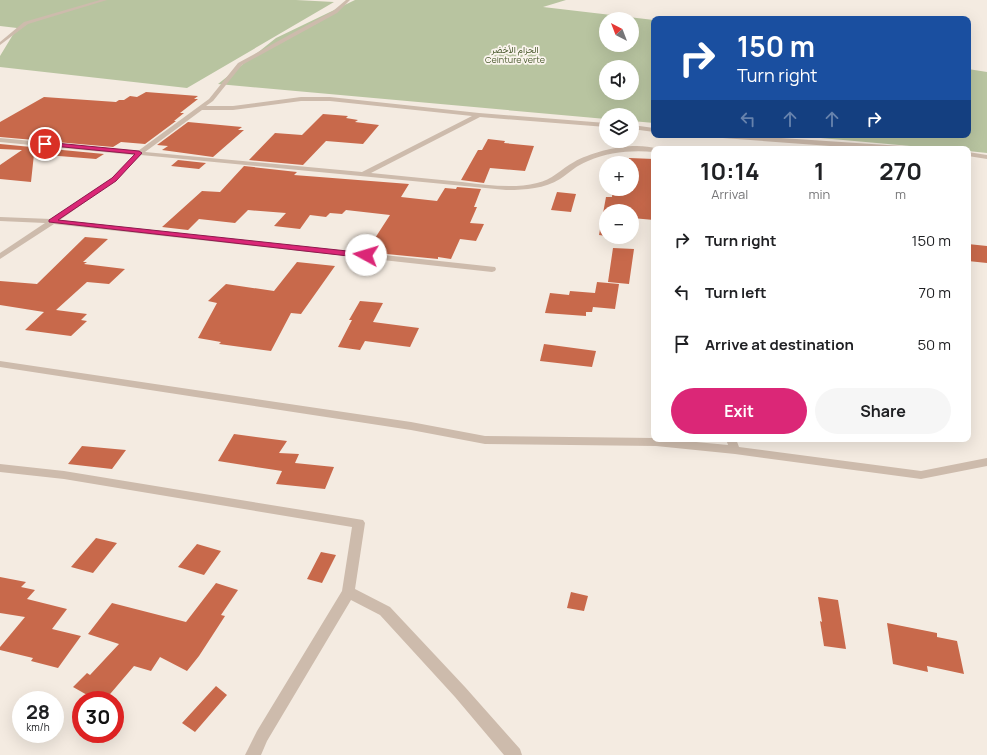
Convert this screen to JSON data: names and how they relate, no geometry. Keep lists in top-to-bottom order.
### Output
{
  "parks": ["الحزام الأخضر Ceinture verte"],
  "north": "top left",
  "page": {
    "map_buttons": ["+", "−"],
    "turn": ["150 m", "Turn right"],
    "eta": [
      "10:14",
      "Arrival",
      "1",
      "min",
      "270",
      "m"
    ],
    "list": [
      {
        "name": "Turn right",
        "value": "150 m"
      },
      {
        "name": "Turn left",
        "value": "70 m"
      },
      {
        "name": "Arrive at destination",
        "value": "50 m"
      }
    ],
    "buttons": ["Exit", "Share"],
    "speed": "28 km/h",
    "limit": "30"
  }
}
